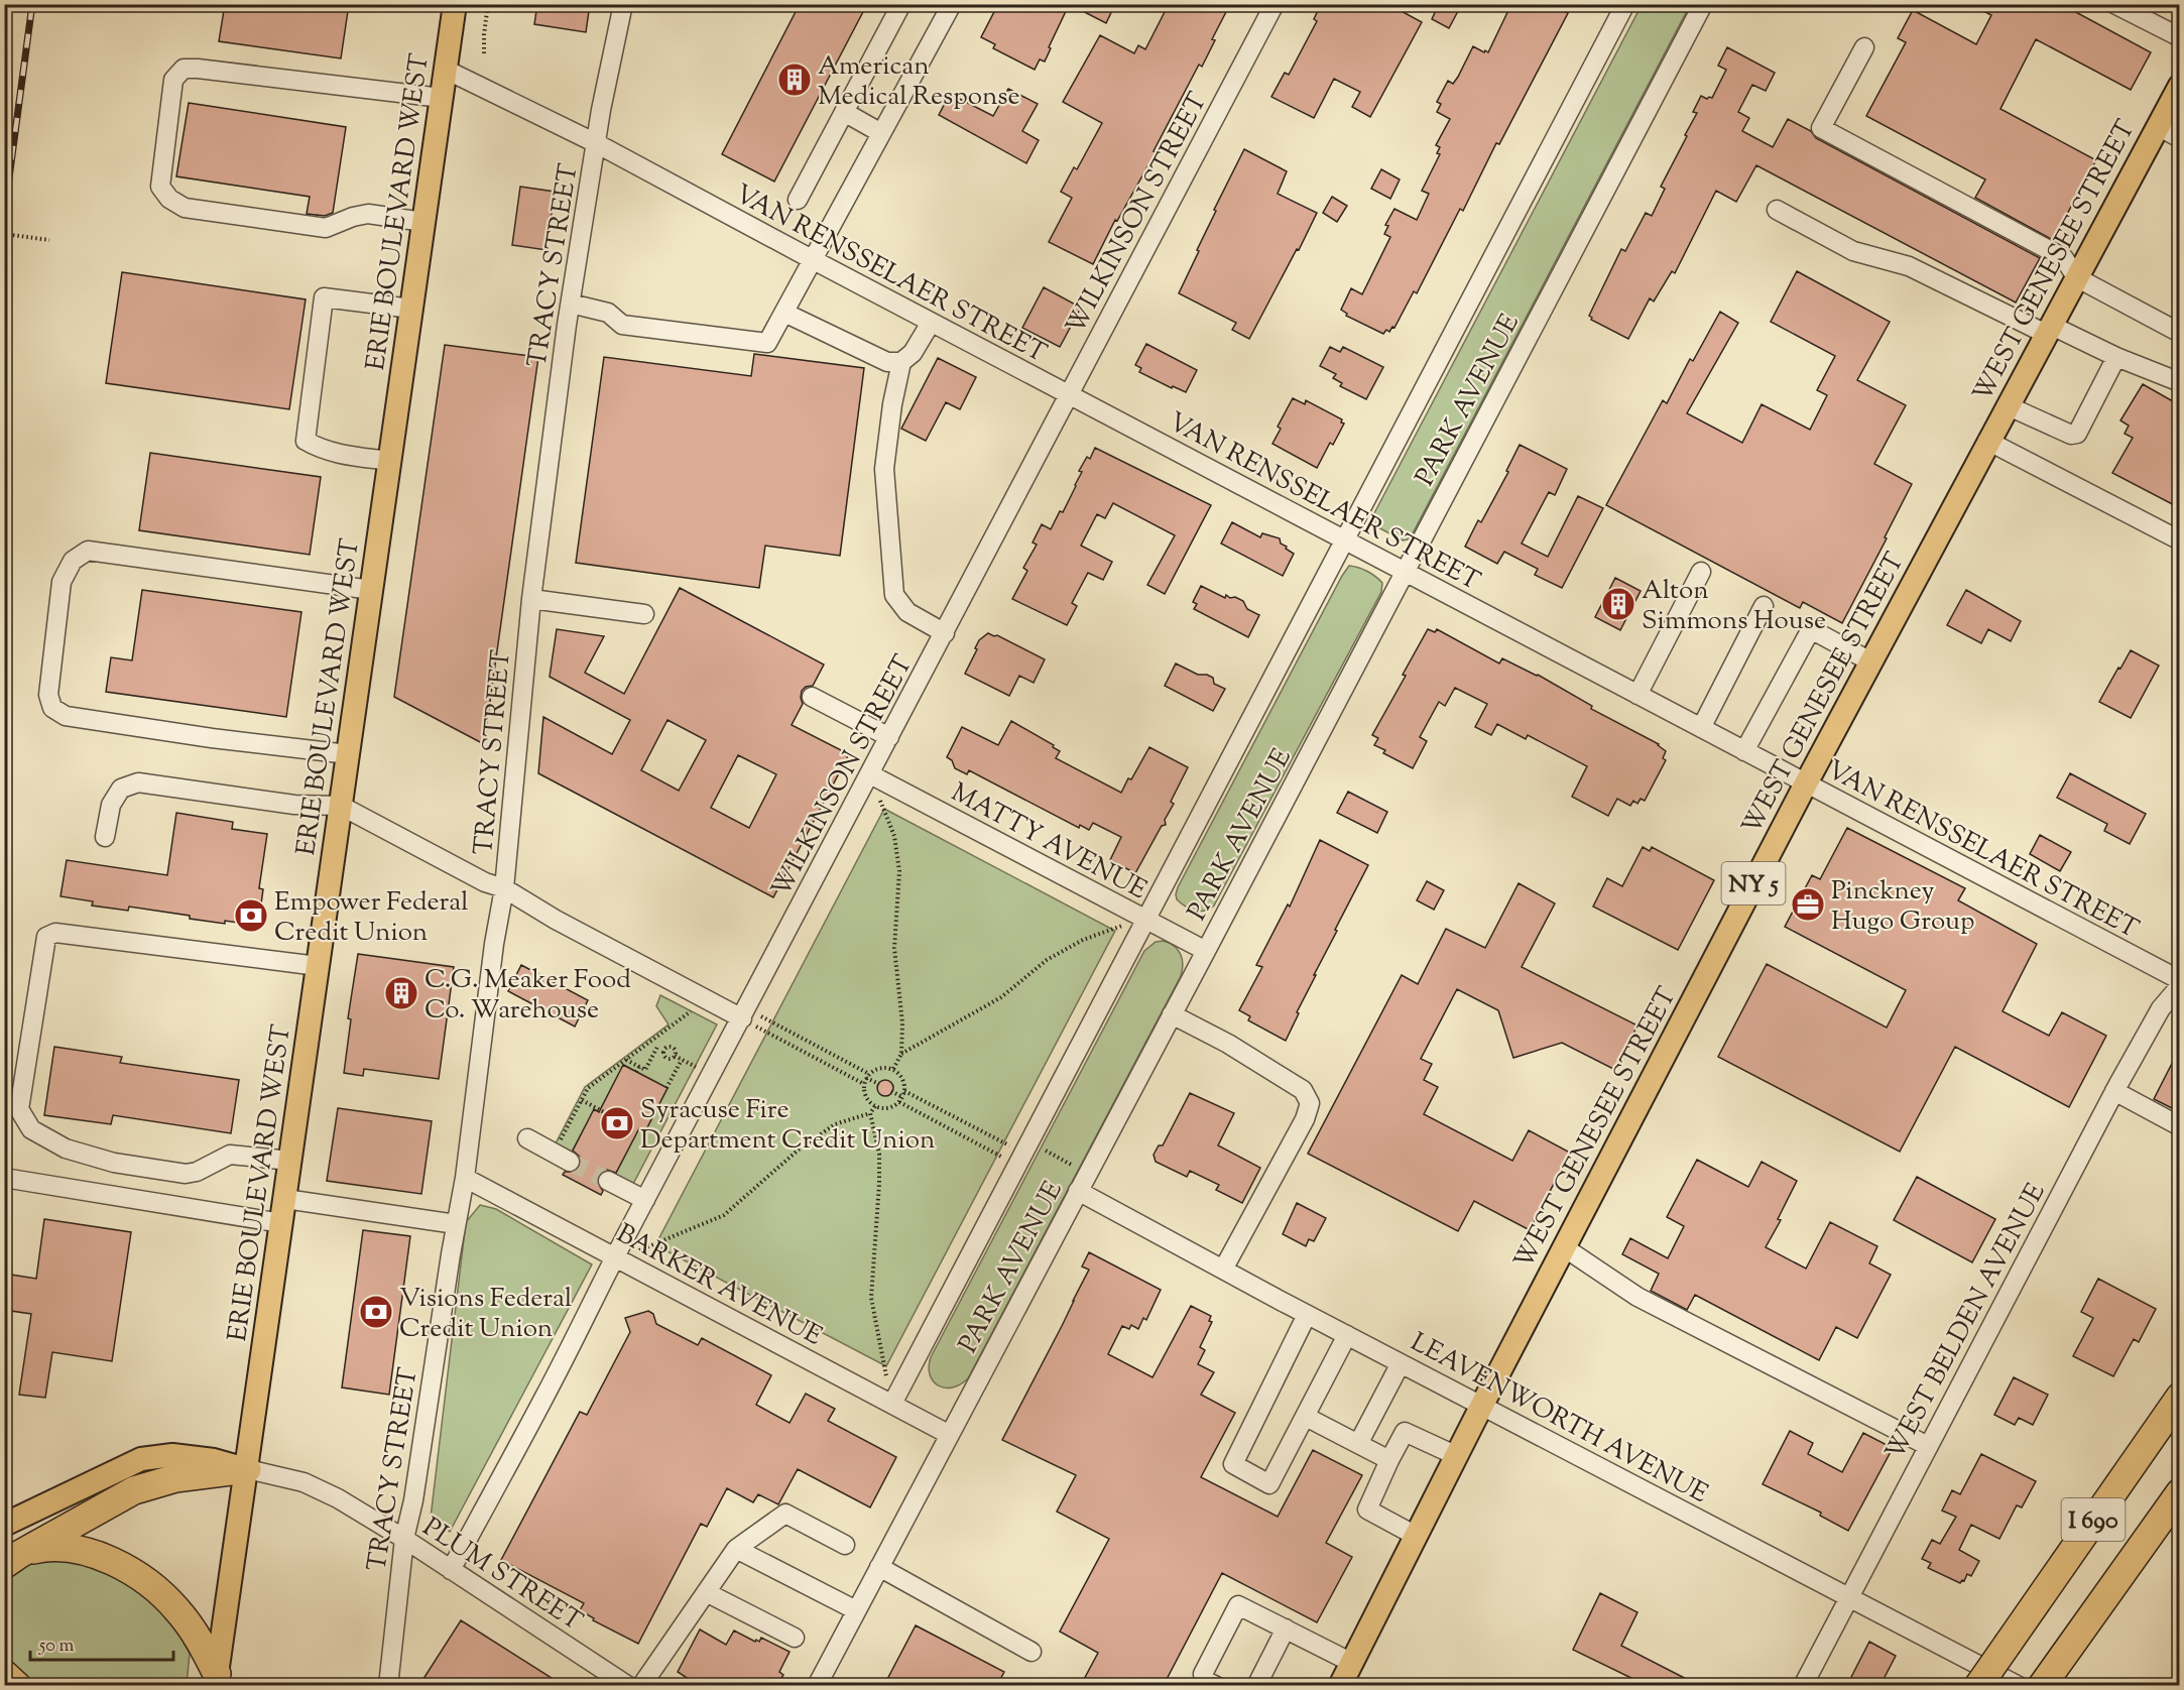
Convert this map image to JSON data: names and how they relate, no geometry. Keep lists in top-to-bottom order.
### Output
{
  "streets": {
    "highway": ["I 690"],
    "main road": ["ERIE BOULEVARD WEST", "WEST GENESEE STREET", "NY 5"],
    "street": [
      "WILKINSON STREET",
      "TRACY STREET",
      "VAN RENSSELAER STREET",
      "PARK AVENUE",
      "MATTY AVENUE",
      "BARKER AVENUE",
      "WEST BELDEN AVENUE",
      "LEAVENWORTH AVENUE",
      "PLUM STREET"
    ]
  },
  "crossings": [
    ["ERIE BOULEVARD WEST", "VAN RENSSELAER STREET"],
    ["ERIE BOULEVARD WEST", "PLUM STREET"],
    ["WILKINSON STREET", "VAN RENSSELAER STREET"],
    ["WILKINSON STREET", "MATTY AVENUE"],
    ["WILKINSON STREET", "BARKER AVENUE"],
    ["WILKINSON STREET", "PLUM STREET"],
    ["WEST GENESEE STREET", "VAN RENSSELAER STREET"],
    ["WEST GENESEE STREET", "LEAVENWORTH AVENUE"],
    ["TRACY STREET", "VAN RENSSELAER STREET"],
    ["TRACY STREET", "BARKER AVENUE"],
    ["TRACY STREET", "PLUM STREET"],
    ["VAN RENSSELAER STREET", "PARK AVENUE"],
    ["PARK AVENUE", "MATTY AVENUE"],
    ["PARK AVENUE", "BARKER AVENUE"],
    ["PARK AVENUE", "LEAVENWORTH AVENUE"],
    ["WEST BELDEN AVENUE", "LEAVENWORTH AVENUE"]
  ],
  "places": {
    "building": ["American Medical Response", "Alton Simmons House", "C.G. Meaker Food Co. Warehouse"],
    "office": ["Pinckney Hugo Group"],
    "bank": ["Empower Federal Credit Union", "Syracuse Fire Department Credit Union", "Visions Federal Credit Union"]
  },
  "scale_bar": "50 m"
}
